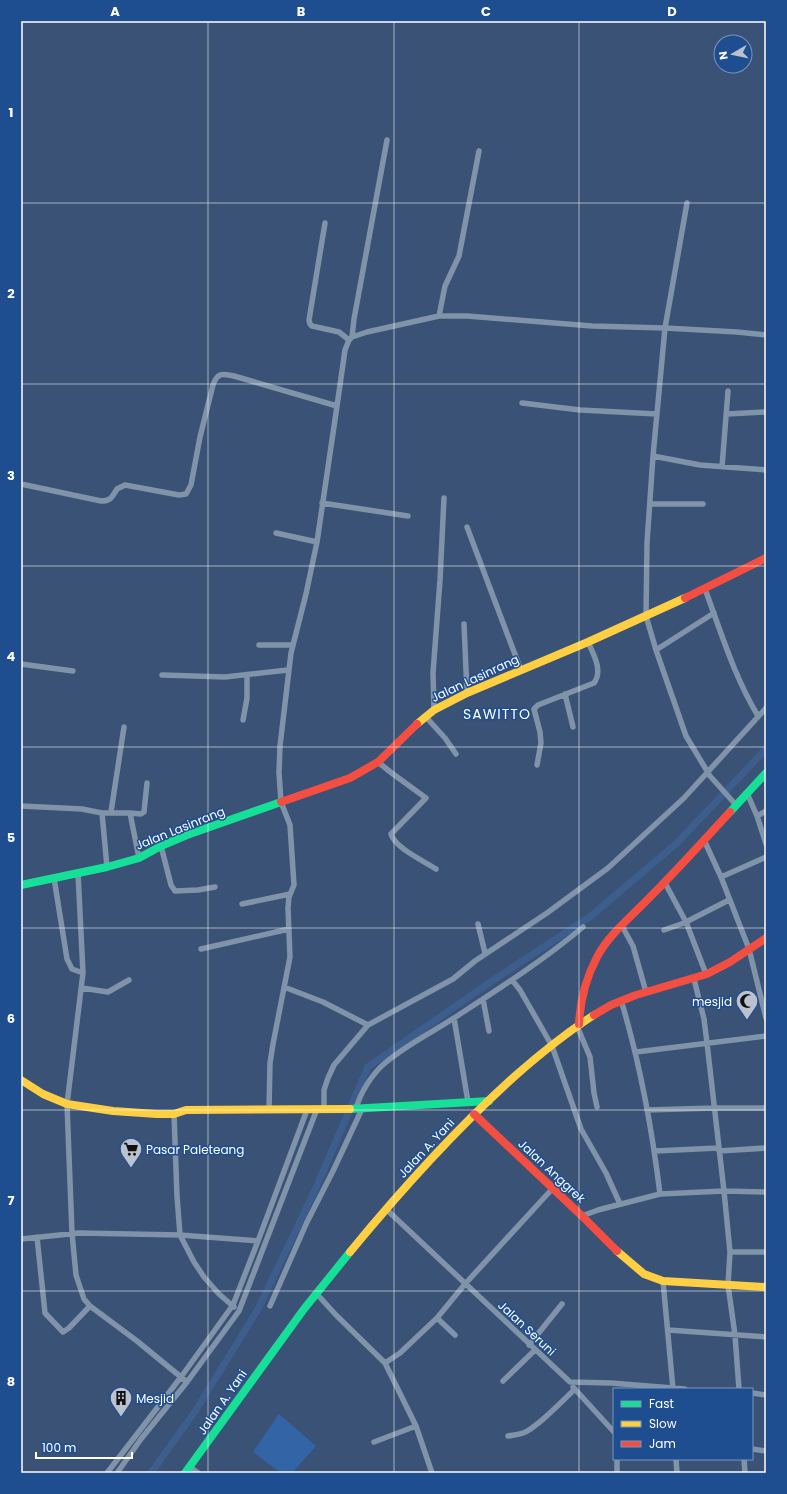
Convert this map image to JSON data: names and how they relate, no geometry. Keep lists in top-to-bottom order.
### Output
{
  "streets": {
    "main road": ["Jalan Lasinrang", "Jalan A. Yani", "Jalan Anggrek"],
    "street": ["Jalan Seruni"]
  },
  "crossings": [
    ["Jalan A. Yani", "Jalan Anggrek"],
    ["Jalan A. Yani", "Jalan Seruni"]
  ],
  "districts": ["SAWITTO"],
  "places": {
    "mosque": ["mesjid"],
    "supermarket": ["Pasar Paleteang"],
    "building": ["Mesjid"]
  },
  "legend": ["Fast", "Slow", "Jam"],
  "scale_bar": "100 m",
  "north": "left",
  "grid": {
    "columns": [
      "A",
      "B",
      "C",
      "D"
    ],
    "rows": [
      "1",
      "2",
      "3",
      "4",
      "5",
      "6",
      "7",
      "8"
    ]
  }
}
